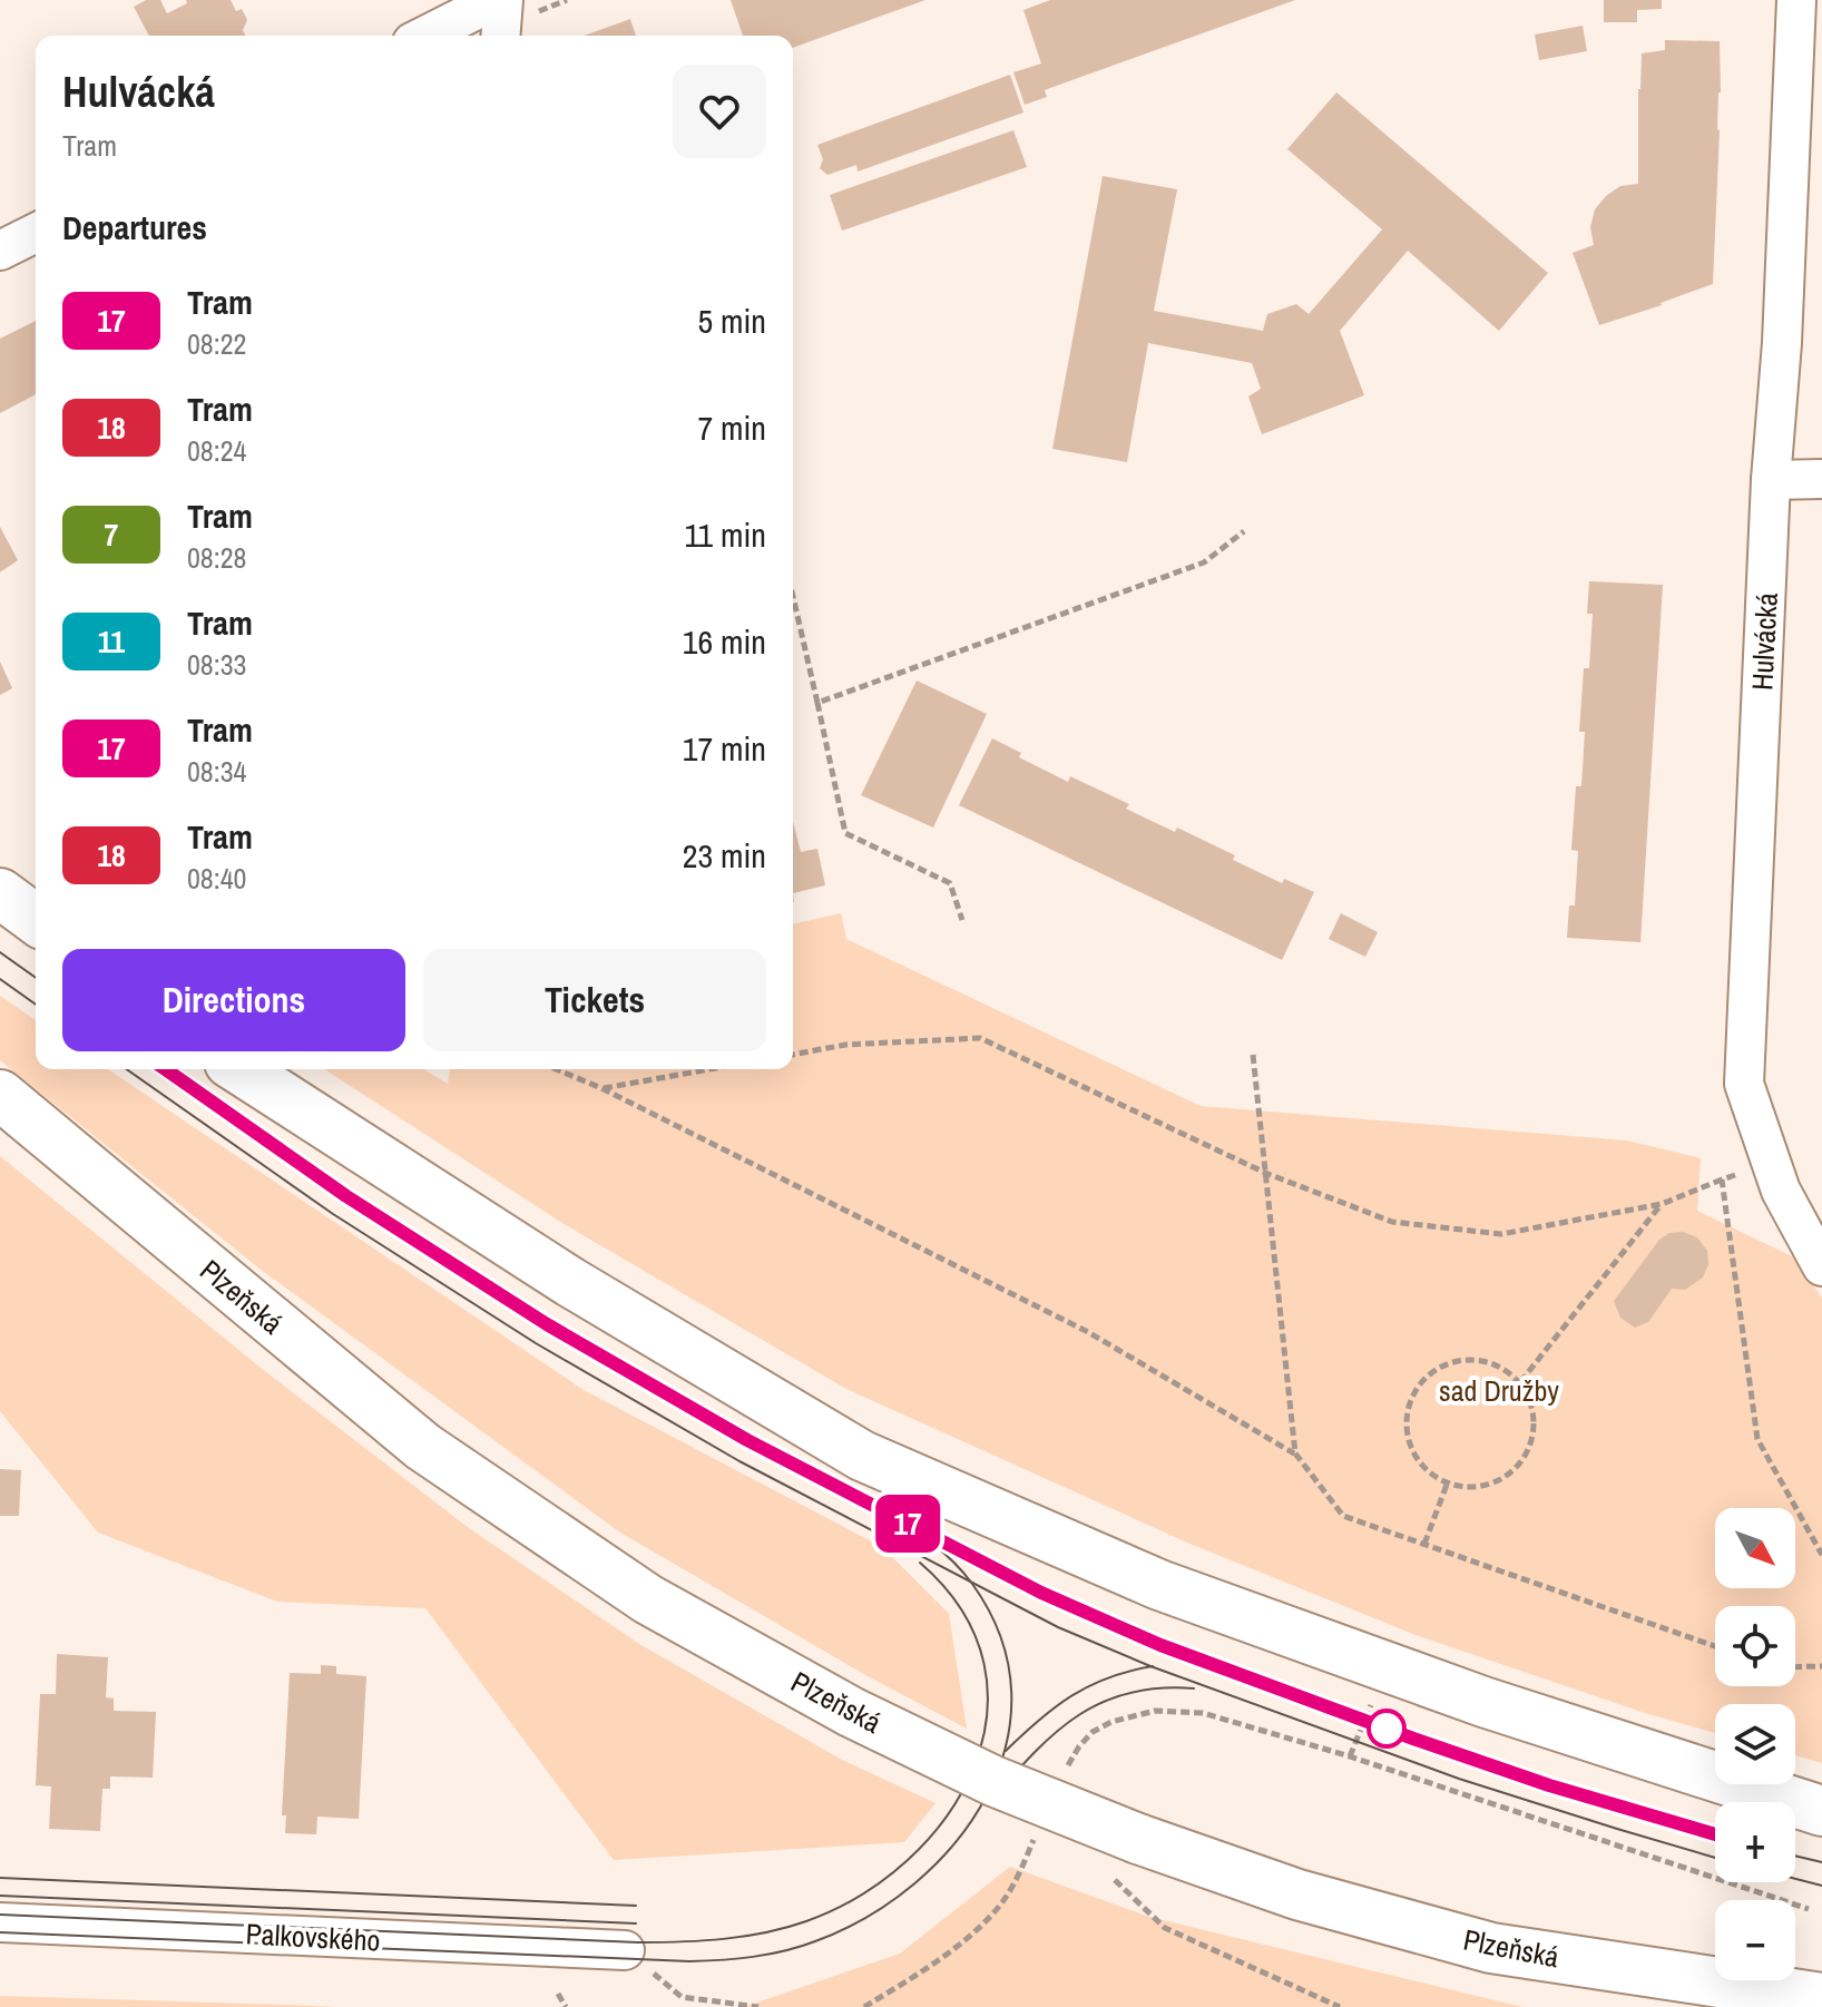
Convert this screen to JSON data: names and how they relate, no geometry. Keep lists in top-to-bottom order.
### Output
{
  "streets": {
    "main road": ["Plzeňská"],
    "street": ["Hulvácká", "Palkovského"]
  },
  "parks": ["sad Družby"],
  "lines": ["tram line 17"],
  "north": "bottom right",
  "page": {
    "on_map": "17",
    "heading": [
      ["Hulvácká", "Tram"],
      "Departures"
    ],
    "list": [
      {
        "mark": "17",
        "name": "Tram",
        "note": "08:22",
        "value": "5 min"
      },
      {
        "mark": "18",
        "name": "Tram",
        "note": "08:24",
        "value": "7 min"
      },
      {
        "mark": "7",
        "name": "Tram",
        "note": "08:28",
        "value": "11 min"
      },
      {
        "mark": "11",
        "name": "Tram",
        "note": "08:33",
        "value": "16 min"
      },
      {
        "mark": "17",
        "name": "Tram",
        "note": "08:34",
        "value": "17 min"
      },
      {
        "mark": "18",
        "name": "Tram",
        "note": "08:40",
        "value": "23 min"
      }
    ],
    "buttons": ["Directions", "Tickets"],
    "map_buttons": ["+", "−"]
  }
}
